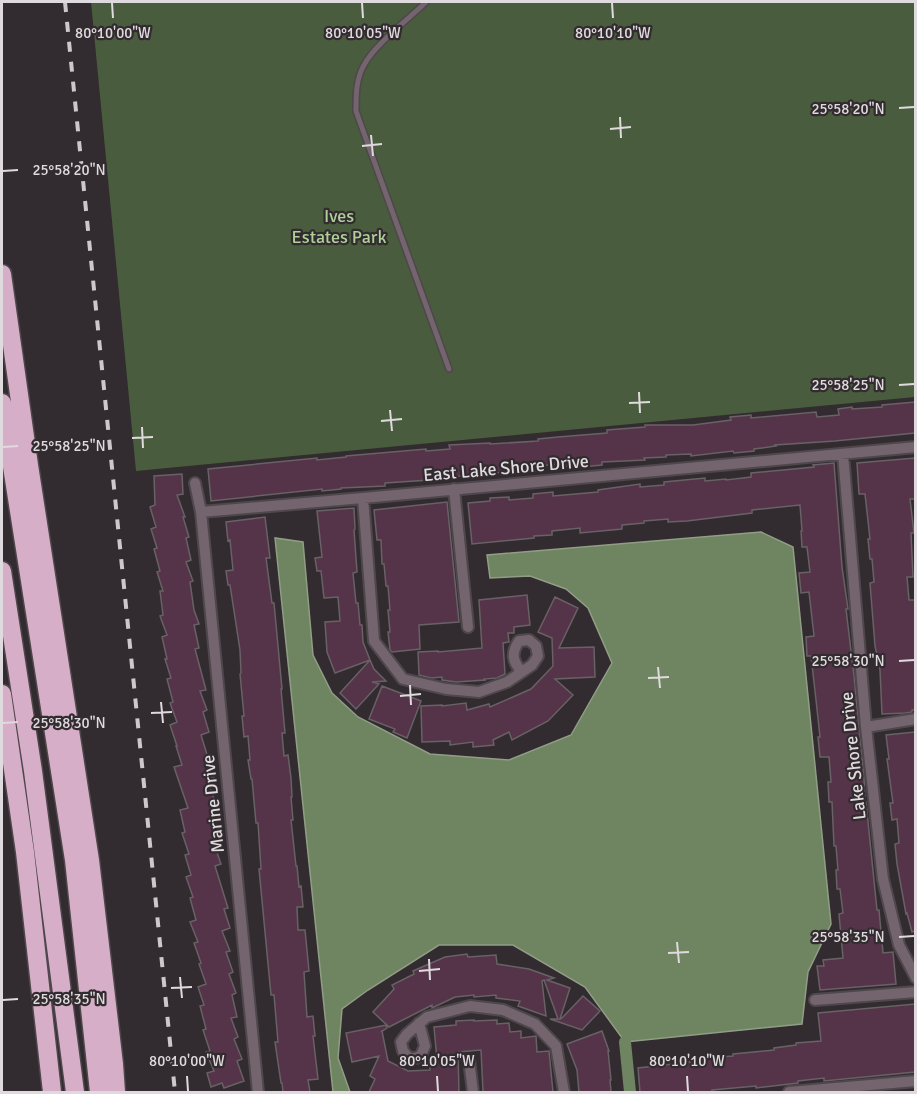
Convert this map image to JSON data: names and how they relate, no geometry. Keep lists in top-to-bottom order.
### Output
{
  "streets": {
    "street": ["East Lake Shore Drive", "Lake Shore Drive", "Marine Drive"]
  },
  "crossings": [
    ["East Lake Shore Drive", "Lake Shore Drive"],
    ["East Lake Shore Drive", "Marine Drive"]
  ],
  "parks": ["Ives Estates Park"],
  "coordinates": [
    "80°10'00\"W",
    "80°10'05\"W",
    "80°10'10\"W",
    "25°58'20\"N",
    "25°58'25\"N",
    "25°58'30\"N",
    "25°58'35\"N"
  ]
}
